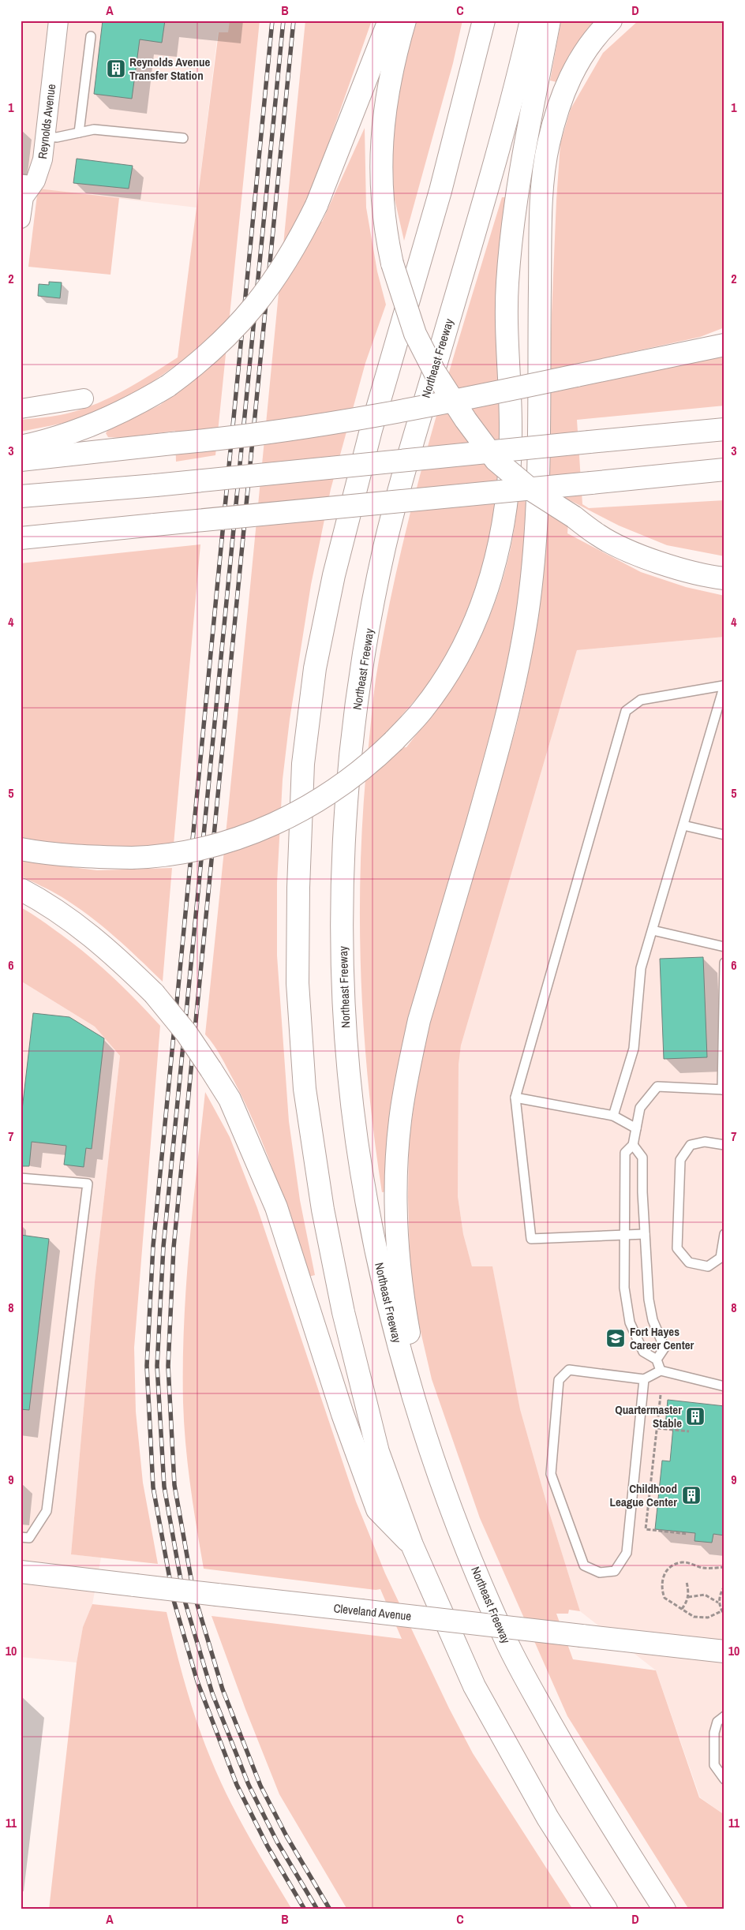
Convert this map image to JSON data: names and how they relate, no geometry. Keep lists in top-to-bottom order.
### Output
{
  "streets": {
    "main road": ["Northeast Freeway", "Cleveland Avenue"],
    "street": ["Reynolds Avenue"]
  },
  "places": {
    "building": ["Reynolds Avenue Transfer Station", "Quartermaster Stable", "Childhood League Center"],
    "school or university": ["Fort Hayes Career Center"]
  },
  "grid": {
    "columns": [
      "A",
      "B",
      "C",
      "D"
    ],
    "rows": [
      "1",
      "2",
      "3",
      "4",
      "5",
      "6",
      "7",
      "8",
      "9",
      "10",
      "11"
    ]
  }
}
